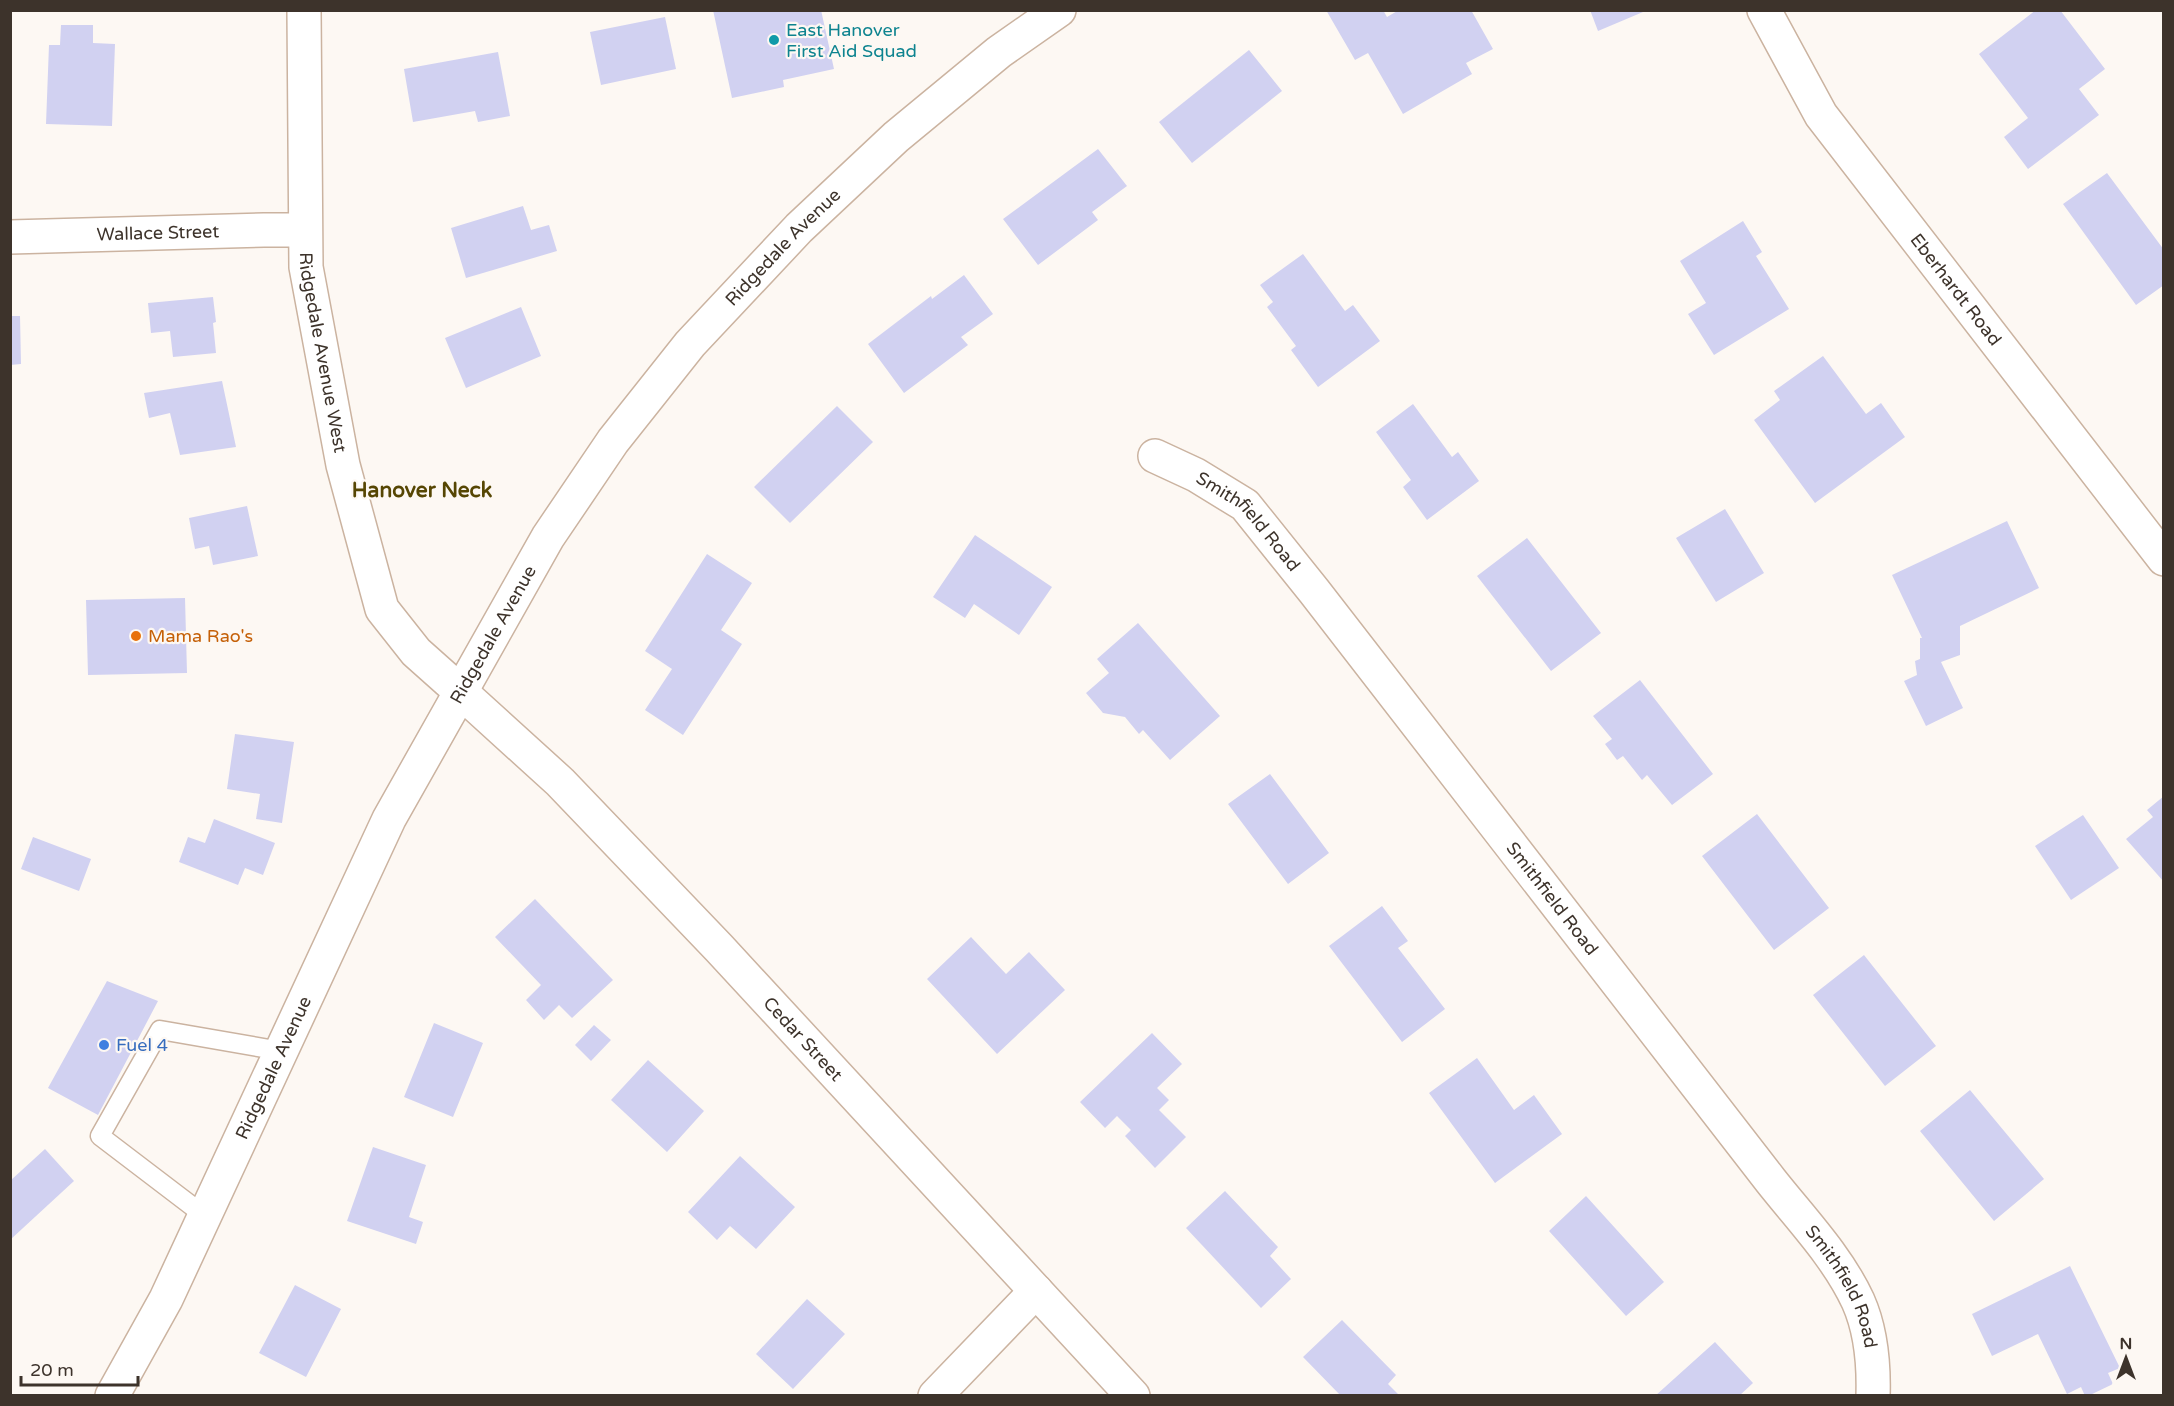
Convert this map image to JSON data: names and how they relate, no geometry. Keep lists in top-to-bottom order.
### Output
{
  "streets": {
    "street": [
      "Wallace Street",
      "Ridgedale Avenue",
      "Eberhardt Road",
      "Ridgedale Avenue West",
      "Smithfield Road",
      "Cedar Street"
    ]
  },
  "crossings": [
    ["Wallace Street", "Ridgedale Avenue West"],
    ["Ridgedale Avenue", "Ridgedale Avenue West"],
    ["Ridgedale Avenue", "Cedar Street"],
    ["Ridgedale Avenue West", "Cedar Street"]
  ],
  "districts": ["Hanover Neck"],
  "places": ["East Hanover First Aid Squad", "Mama Rao's", "Fuel 4"],
  "scale_bar": "20 m",
  "north": "top"
}
